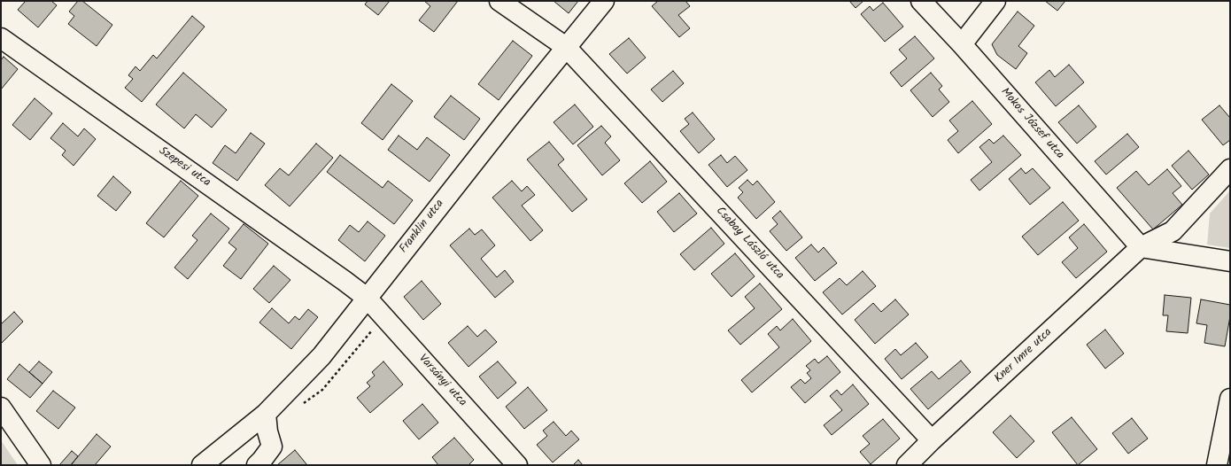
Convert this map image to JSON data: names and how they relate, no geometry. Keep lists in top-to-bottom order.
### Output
{
  "streets": {
    "street": [
      "Mokos József utca",
      "Szepesi utca",
      "Franklin utca",
      "Csabay László utca",
      "Kner Imre utca",
      "Varsányi utca"
    ]
  },
  "crossings": [
    ["Mokos József utca", "Kner Imre utca"],
    ["Szepesi utca", "Franklin utca"],
    ["Szepesi utca", "Varsányi utca"],
    ["Franklin utca", "Csabay László utca"],
    ["Franklin utca", "Varsányi utca"],
    ["Csabay László utca", "Kner Imre utca"]
  ]
}
